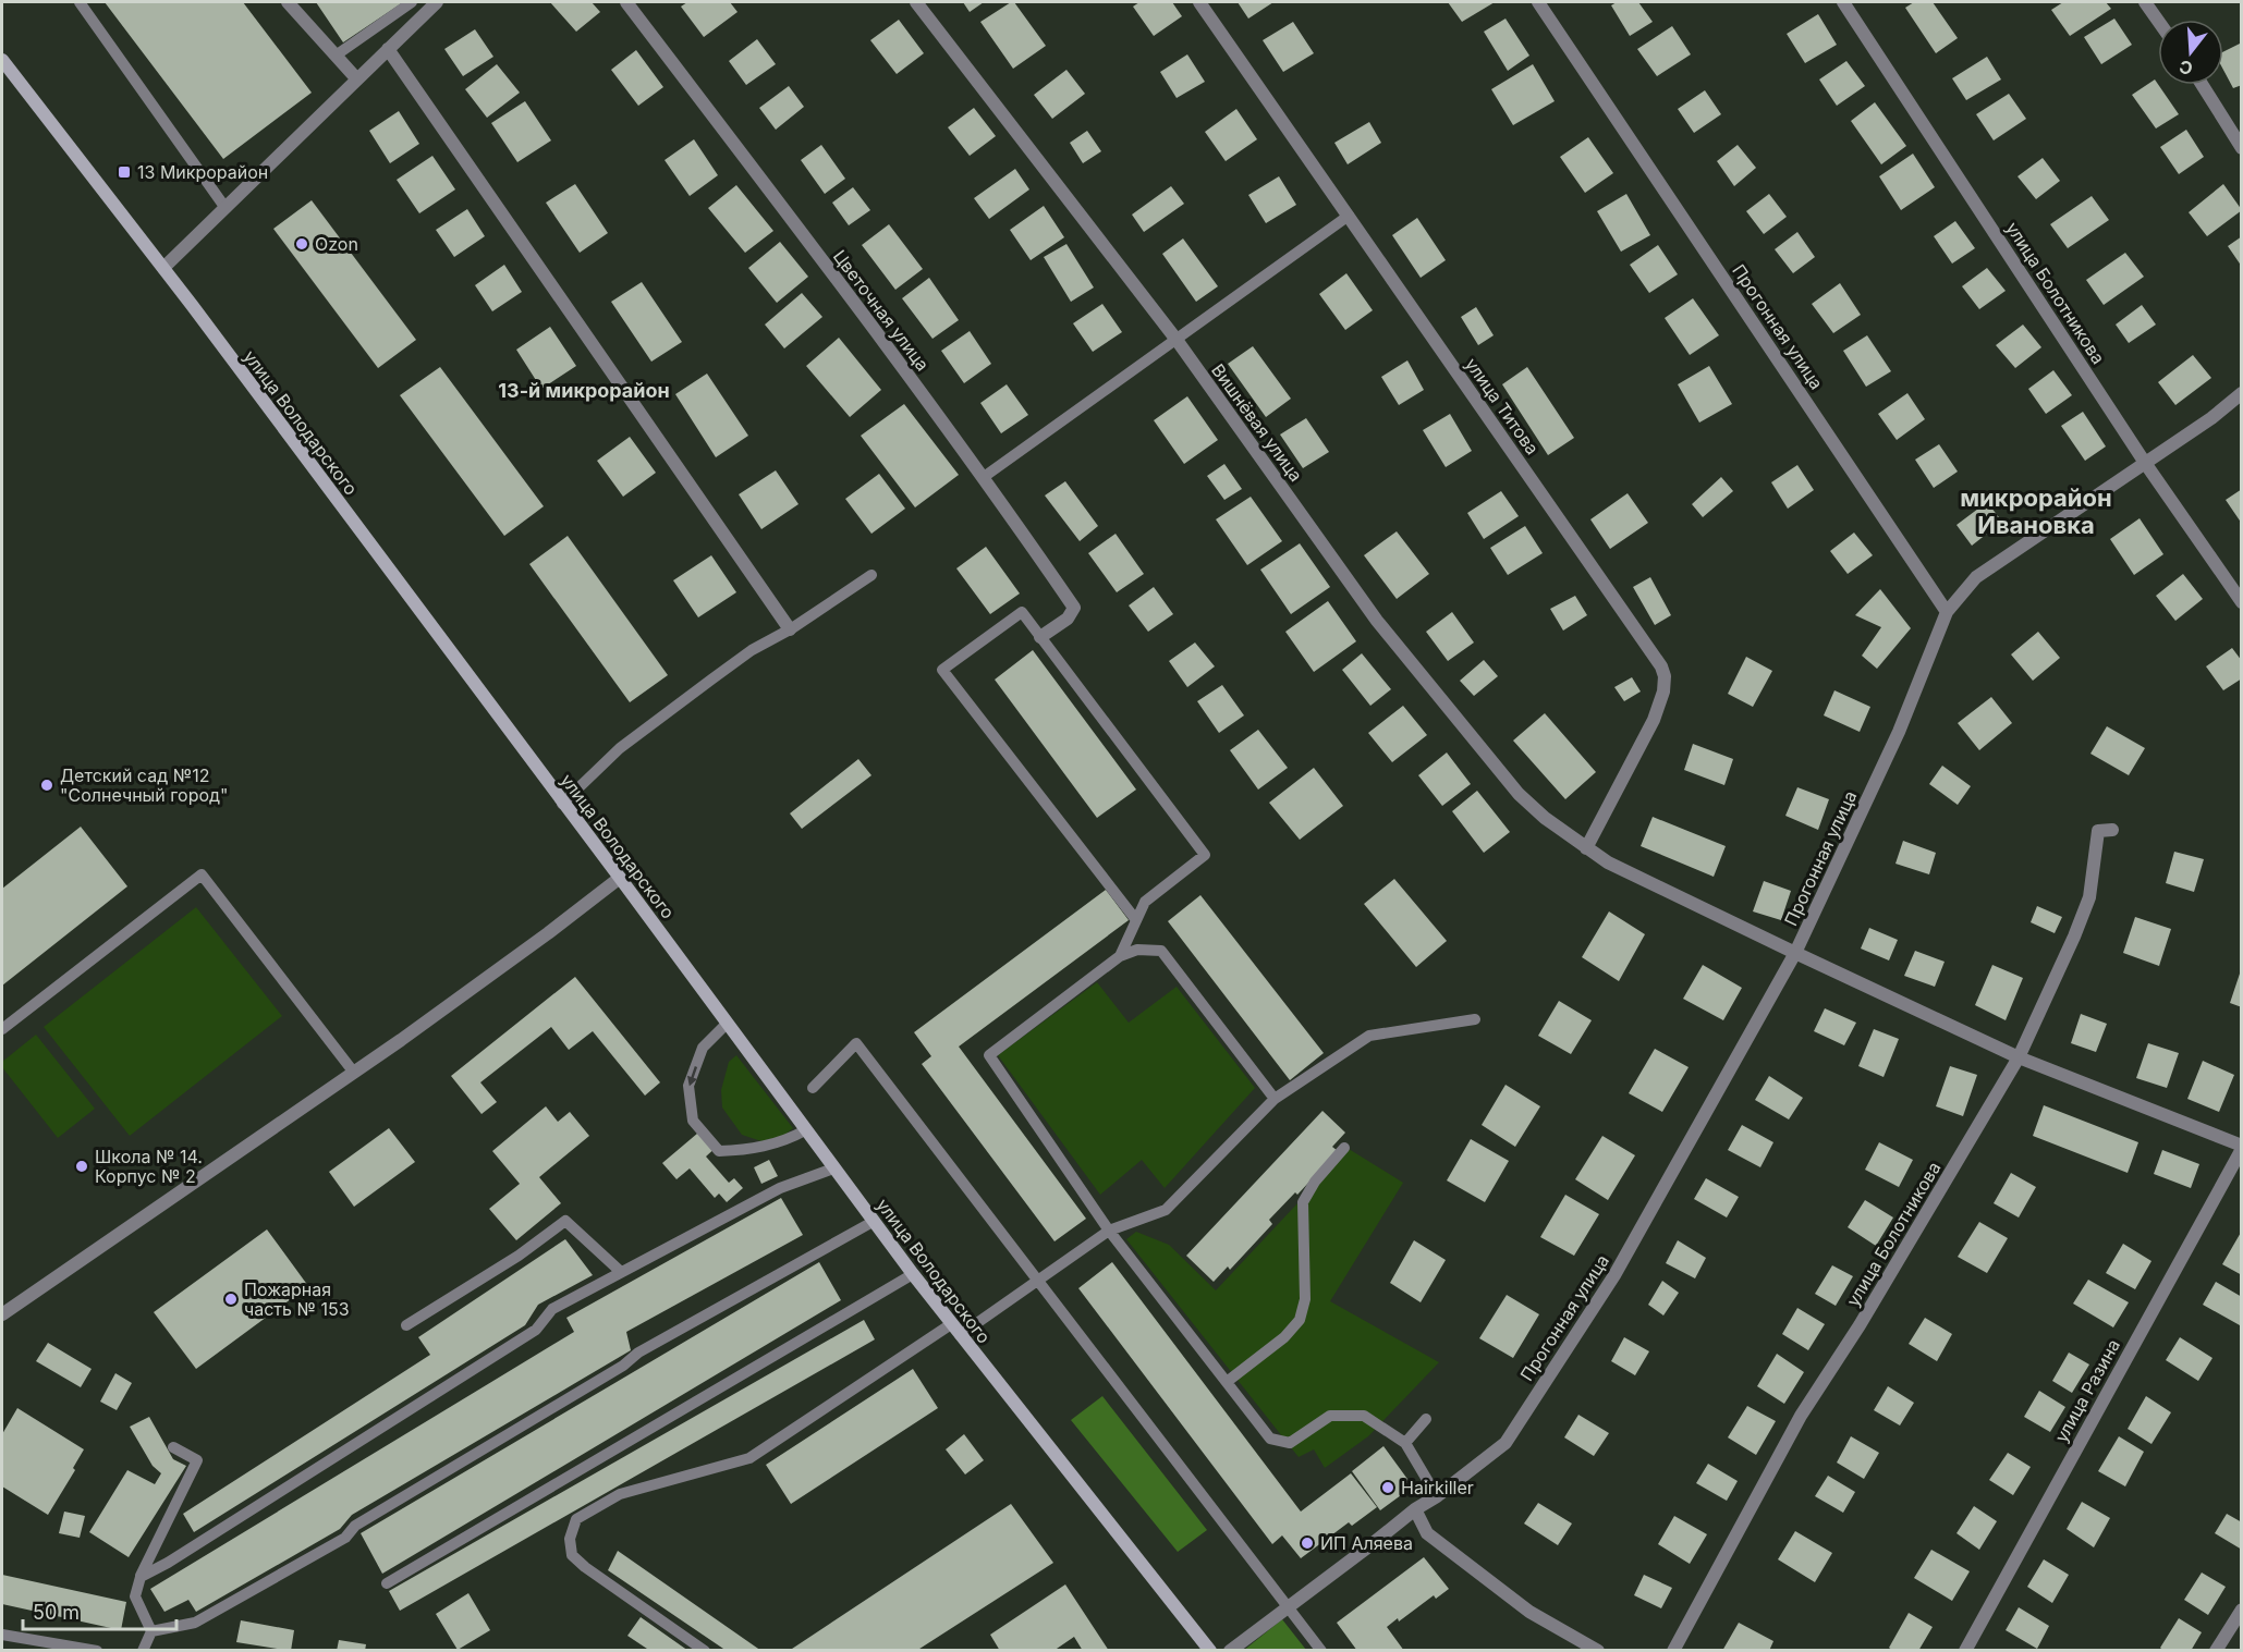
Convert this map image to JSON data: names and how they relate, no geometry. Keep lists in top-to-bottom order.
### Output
{
  "streets": {
    "main road": ["улица Володарского"],
    "street": [
      "улица Болотникова",
      "Цветочная улица",
      "Прогонная улица",
      "улица Титова",
      "Вишнёвая улица",
      "улица Разина"
    ]
  },
  "crossings": [
    ["улица Болотникова", "Вишнёвая улица"],
    ["Прогонная улица", "Вишнёвая улица"],
    ["улица Титова", "Вишнёвая улица"],
    ["Вишнёвая улица", "улица Разина"]
  ],
  "districts": ["13-й микрорайон", "микрорайон Ивановка"],
  "places": {
    "transit": ["13 Микрорайон"],
    "other": [
      "Ozon",
      "Детский сад №12 \"Солнечный город\"",
      "Школа № 14. Корпус № 2",
      "Пожарная часть № 153",
      "Hairkiller",
      "ИП Аляева"
    ]
  },
  "scale_bar": "50 m",
  "north": "bottom"
}
